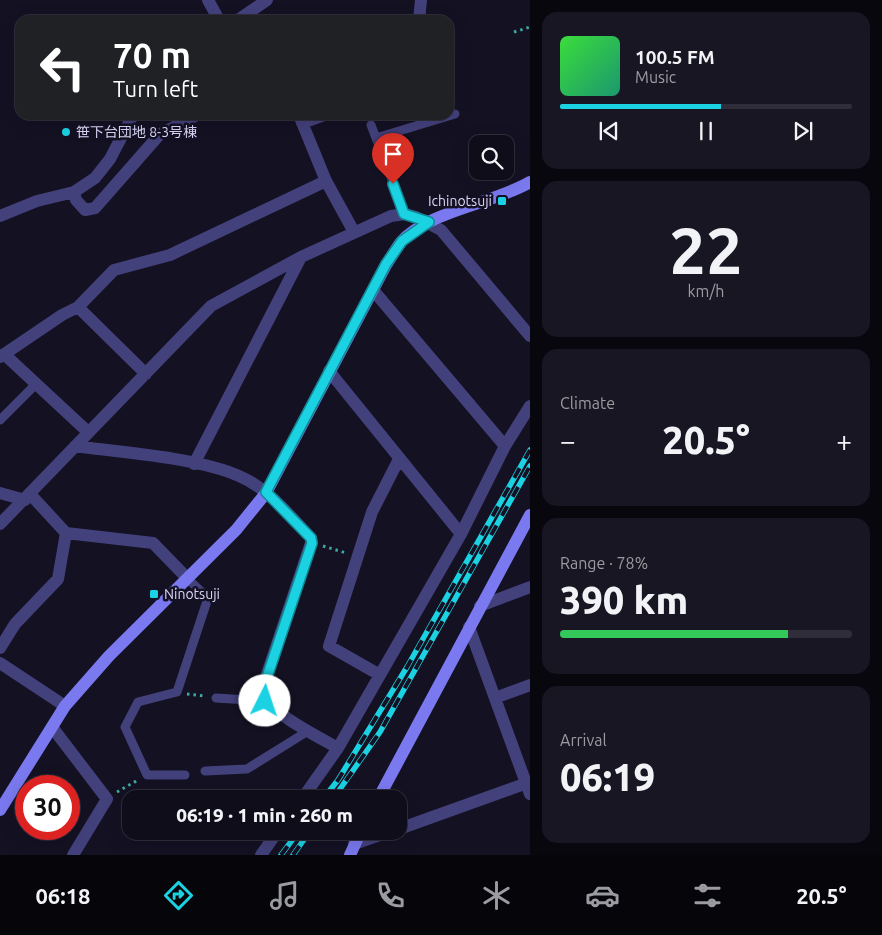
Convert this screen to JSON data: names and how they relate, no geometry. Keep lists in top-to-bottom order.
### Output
{
  "places": {
    "other": ["笹下台団地 8-3号棟"],
    "transit": ["Ichinotsuji", "Ninotsuji"]
  },
  "page": {
    "turn": ["70 m", "Turn left"],
    "song": ["100.5 FM", "Music"],
    "tile": [
      ["22", "km/h"],
      "Climate",
      ["Range · 78%", "390 km"],
      ["Arrival", "06:19"]
    ],
    "heat": ["−", "20.5°", "+"],
    "limit": "30",
    "trip": "06:19 · 1 min · 260 m",
    "tabs": ["06:18", "20.5°"]
  }
}
